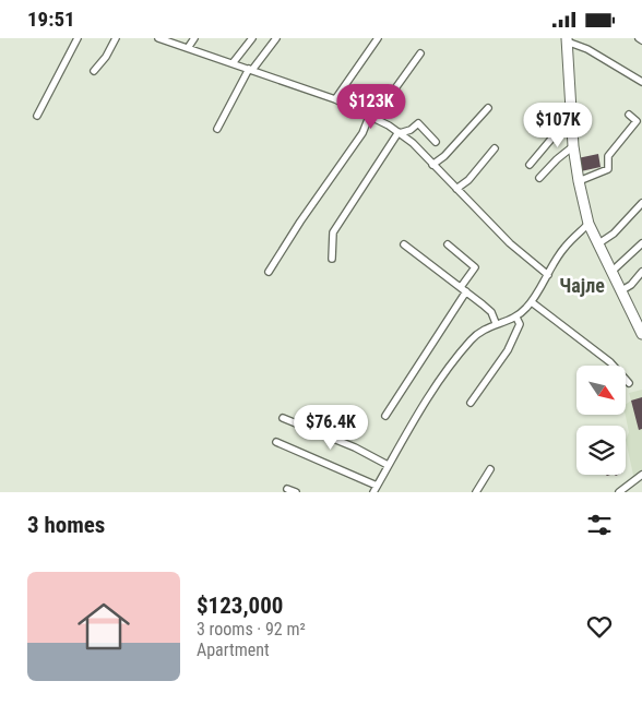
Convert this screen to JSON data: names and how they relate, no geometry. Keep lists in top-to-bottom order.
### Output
{
  "districts": ["Чајле"],
  "north": "bottom right",
  "page": {
    "status": "19:51",
    "price": ["$123K", "$107K", "$76.4K"],
    "heading": "3 homes",
    "list": [
      {
        "name": "$123,000",
        "note": "3 rooms · 92 m² · Apartment"
      }
    ]
  }
}
